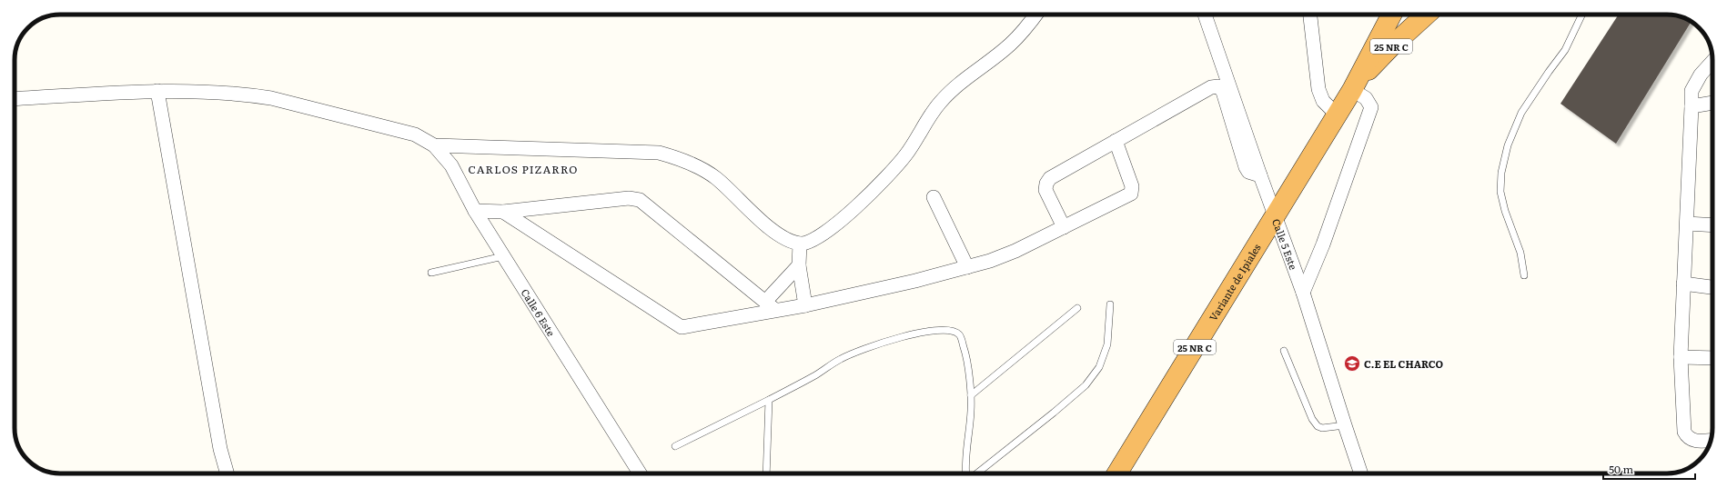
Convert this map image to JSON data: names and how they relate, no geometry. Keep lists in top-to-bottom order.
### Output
{
  "streets": {
    "highway": ["25 NR C", "Variante de Ipiales"],
    "street": ["Calle 5 Este", "Calle 6 Este"]
  },
  "crossings": [
    ["Calle 5 Este", "Variante de Ipiales"]
  ],
  "districts": ["CARLOS PIZARRO"],
  "places": {
    "school or university": ["C.E EL CHARCO"]
  },
  "scale_bar": "50 m"
}
